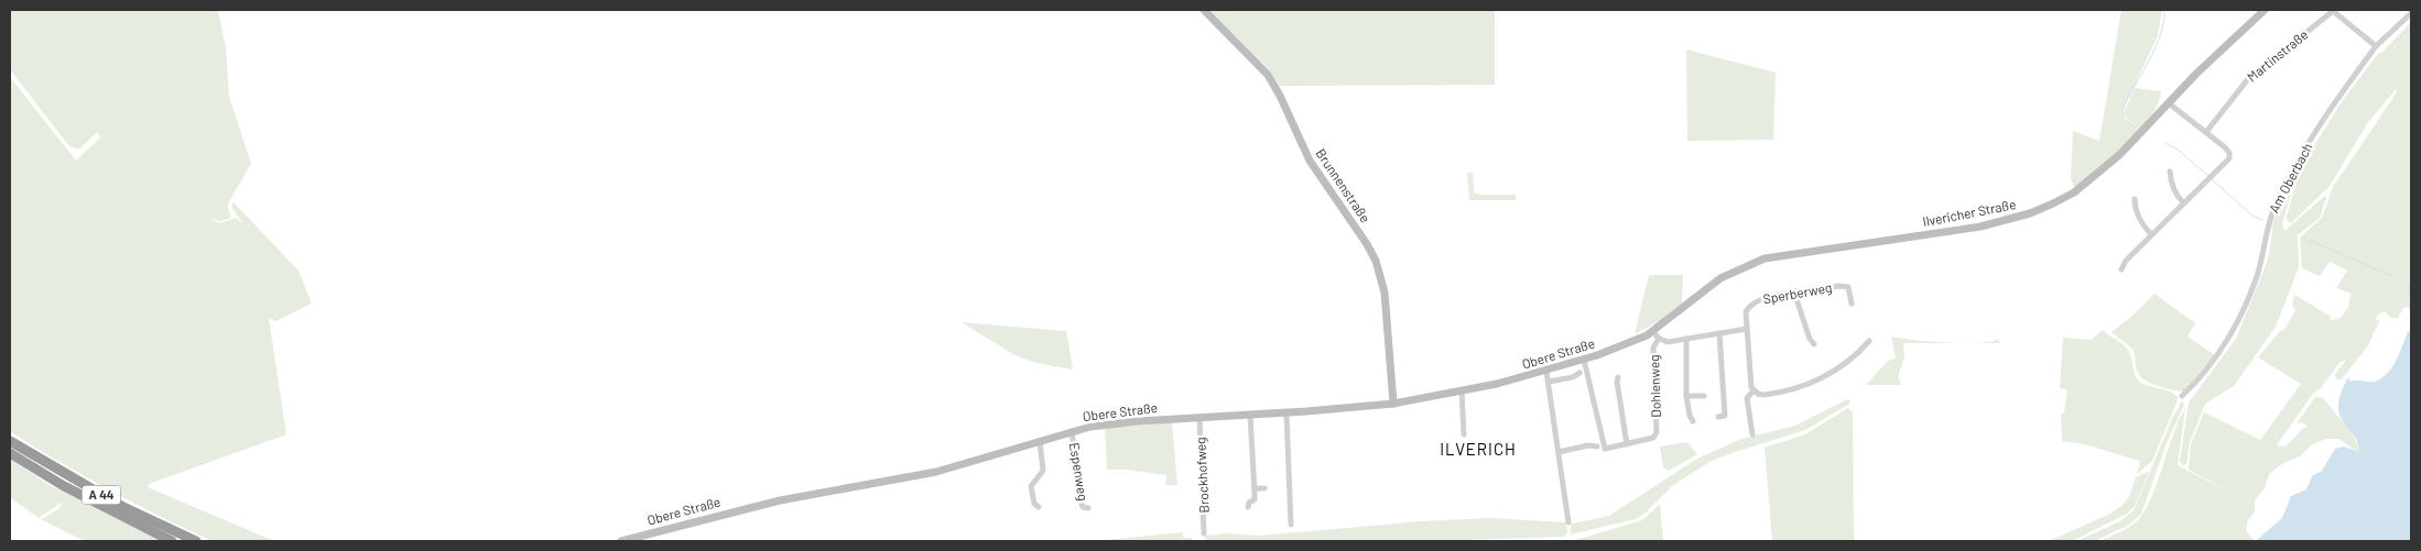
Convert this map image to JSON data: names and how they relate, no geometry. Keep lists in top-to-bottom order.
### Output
{
  "streets": {
    "highway": ["A 44"],
    "street": [
      "Martinstraße",
      "Am Oberbach",
      "Brunnenstraße",
      "Ilvericher Straße",
      "Sperberweg",
      "Obere Straße",
      "Dohlenweg",
      "Espenweg",
      "Brockhofweg"
    ]
  },
  "crossings": [
    ["Brunnenstraße", "Obere Straße"],
    ["Ilvericher Straße", "Obere Straße"],
    ["Obere Straße", "Espenweg"],
    ["Obere Straße", "Brockhofweg"]
  ],
  "districts": ["ILVERICH"]
}
